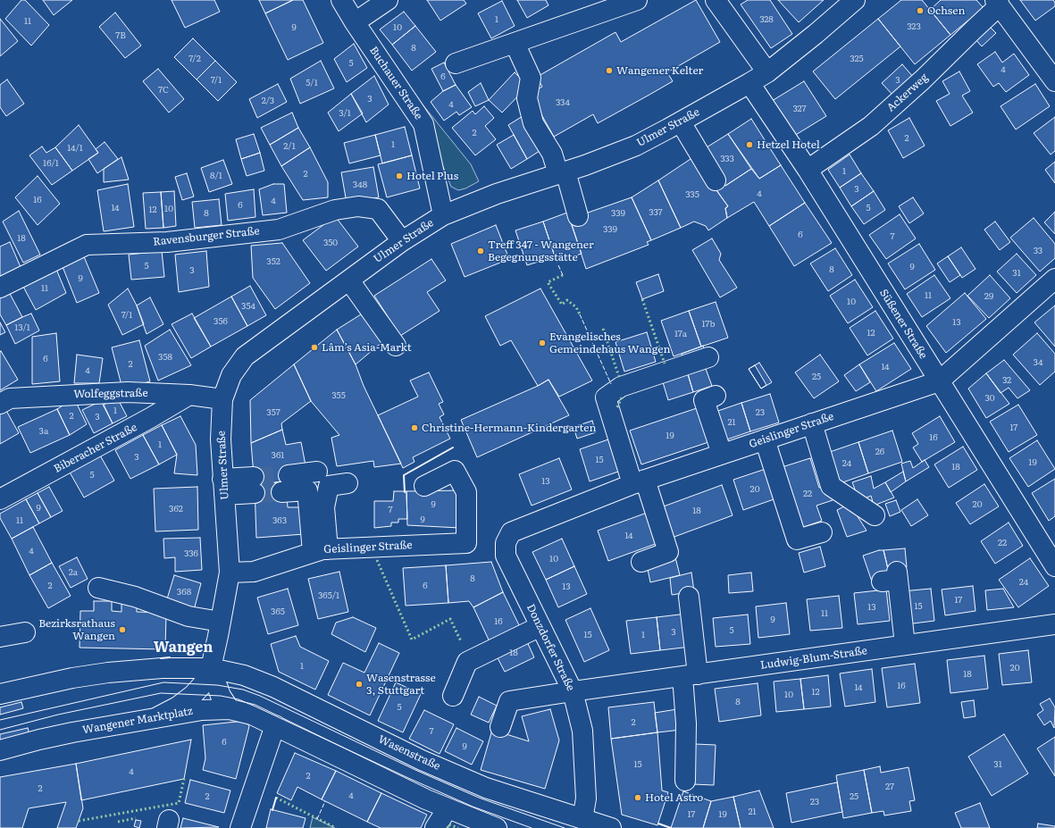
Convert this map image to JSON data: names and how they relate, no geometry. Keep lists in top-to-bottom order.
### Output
{
  "streets": {
    "street": [
      "Buchauer Straße",
      "Ackerweg",
      "Ulmer Straße",
      "Ravensburger Straße",
      "Süßener Straße",
      "Wolfeggstraße",
      "Geislinger Straße",
      "Biberacher Straße",
      "Donzdorfer Straße",
      "Ludwig-Blum-Straße",
      "Wangener Marktplatz",
      "Wasenstraße"
    ]
  },
  "crossings": [
    ["Buchauer Straße", "Ulmer Straße"],
    ["Ackerweg", "Süßener Straße"],
    ["Ulmer Straße", "Ravensburger Straße"],
    ["Ulmer Straße", "Süßener Straße"],
    ["Ulmer Straße", "Wolfeggstraße"],
    ["Ulmer Straße", "Geislinger Straße"],
    ["Ulmer Straße", "Wangener Marktplatz"],
    ["Ulmer Straße", "Wasenstraße"],
    ["Süßener Straße", "Geislinger Straße"],
    ["Wolfeggstraße", "Biberacher Straße"],
    ["Geislinger Straße", "Donzdorfer Straße"],
    ["Donzdorfer Straße", "Ludwig-Blum-Straße"],
    ["Donzdorfer Straße", "Wasenstraße"]
  ],
  "districts": ["Wangen"],
  "places": [
    "Ochsen",
    "Wangener Kelter",
    "Hetzel Hotel",
    "Hotel Plus",
    "Treff 347 - Wangener Begegnungsstätte",
    "Evangelisches Gemeindehaus Wangen",
    "Lâm’s Asia-Markt",
    "Christine-Hermann-Kindergarten",
    "Bezirksrathaus Wangen",
    "Wasenstrasse 3, Stuttgart",
    "Hotel Astro"
  ],
  "house_numbers": [
    "1",
    "328",
    "11",
    "323",
    "9",
    "10",
    "7B",
    "8",
    "7/2",
    "325",
    "5",
    "4",
    "6",
    "7/1",
    "3",
    "5/1",
    "7C",
    "3",
    "2/3",
    "334",
    "4",
    "327",
    "3/1",
    "2",
    "2",
    "1",
    "2/1",
    "14/1",
    "333",
    "16/1",
    "1",
    "2",
    "8/1",
    "348",
    "3",
    "4",
    "335",
    "16",
    "4",
    "6",
    "14",
    "5",
    "10",
    "12",
    "337",
    "8",
    "339",
    "339",
    "6",
    "7",
    "18",
    "350",
    "33",
    "352",
    "5",
    "9",
    "8",
    "3",
    "31",
    "9",
    "11",
    "11",
    "29",
    "10",
    "354",
    "7/1",
    "356",
    "13",
    "17b",
    "13/1",
    "12",
    "17a",
    "358",
    "6",
    "34",
    "2",
    "14",
    "4",
    "25",
    "32",
    "355",
    "30",
    "1",
    "357",
    "23",
    "2",
    "3",
    "21",
    "17",
    "3a",
    "19",
    "16",
    "1",
    "26",
    "361",
    "3",
    "15",
    "19",
    "24",
    "18",
    "5",
    "13",
    "20",
    "22",
    "9",
    "20",
    "9",
    "362",
    "7",
    "18",
    "9",
    "11",
    "363",
    "14",
    "22",
    "4",
    "336",
    "10",
    "2a",
    "8",
    "24",
    "2",
    "6",
    "13",
    "368",
    "365/1",
    "17",
    "15",
    "13",
    "365",
    "11",
    "9",
    "16",
    "5",
    "3",
    "15",
    "1",
    "18",
    "1",
    "20",
    "18",
    "16",
    "14",
    "12",
    "10",
    "8",
    "5",
    "2",
    "7",
    "6",
    "9",
    "15",
    "31",
    "4",
    "2",
    "27",
    "2",
    "4",
    "2",
    "25",
    "23",
    "21",
    "17",
    "19"
  ]
}
